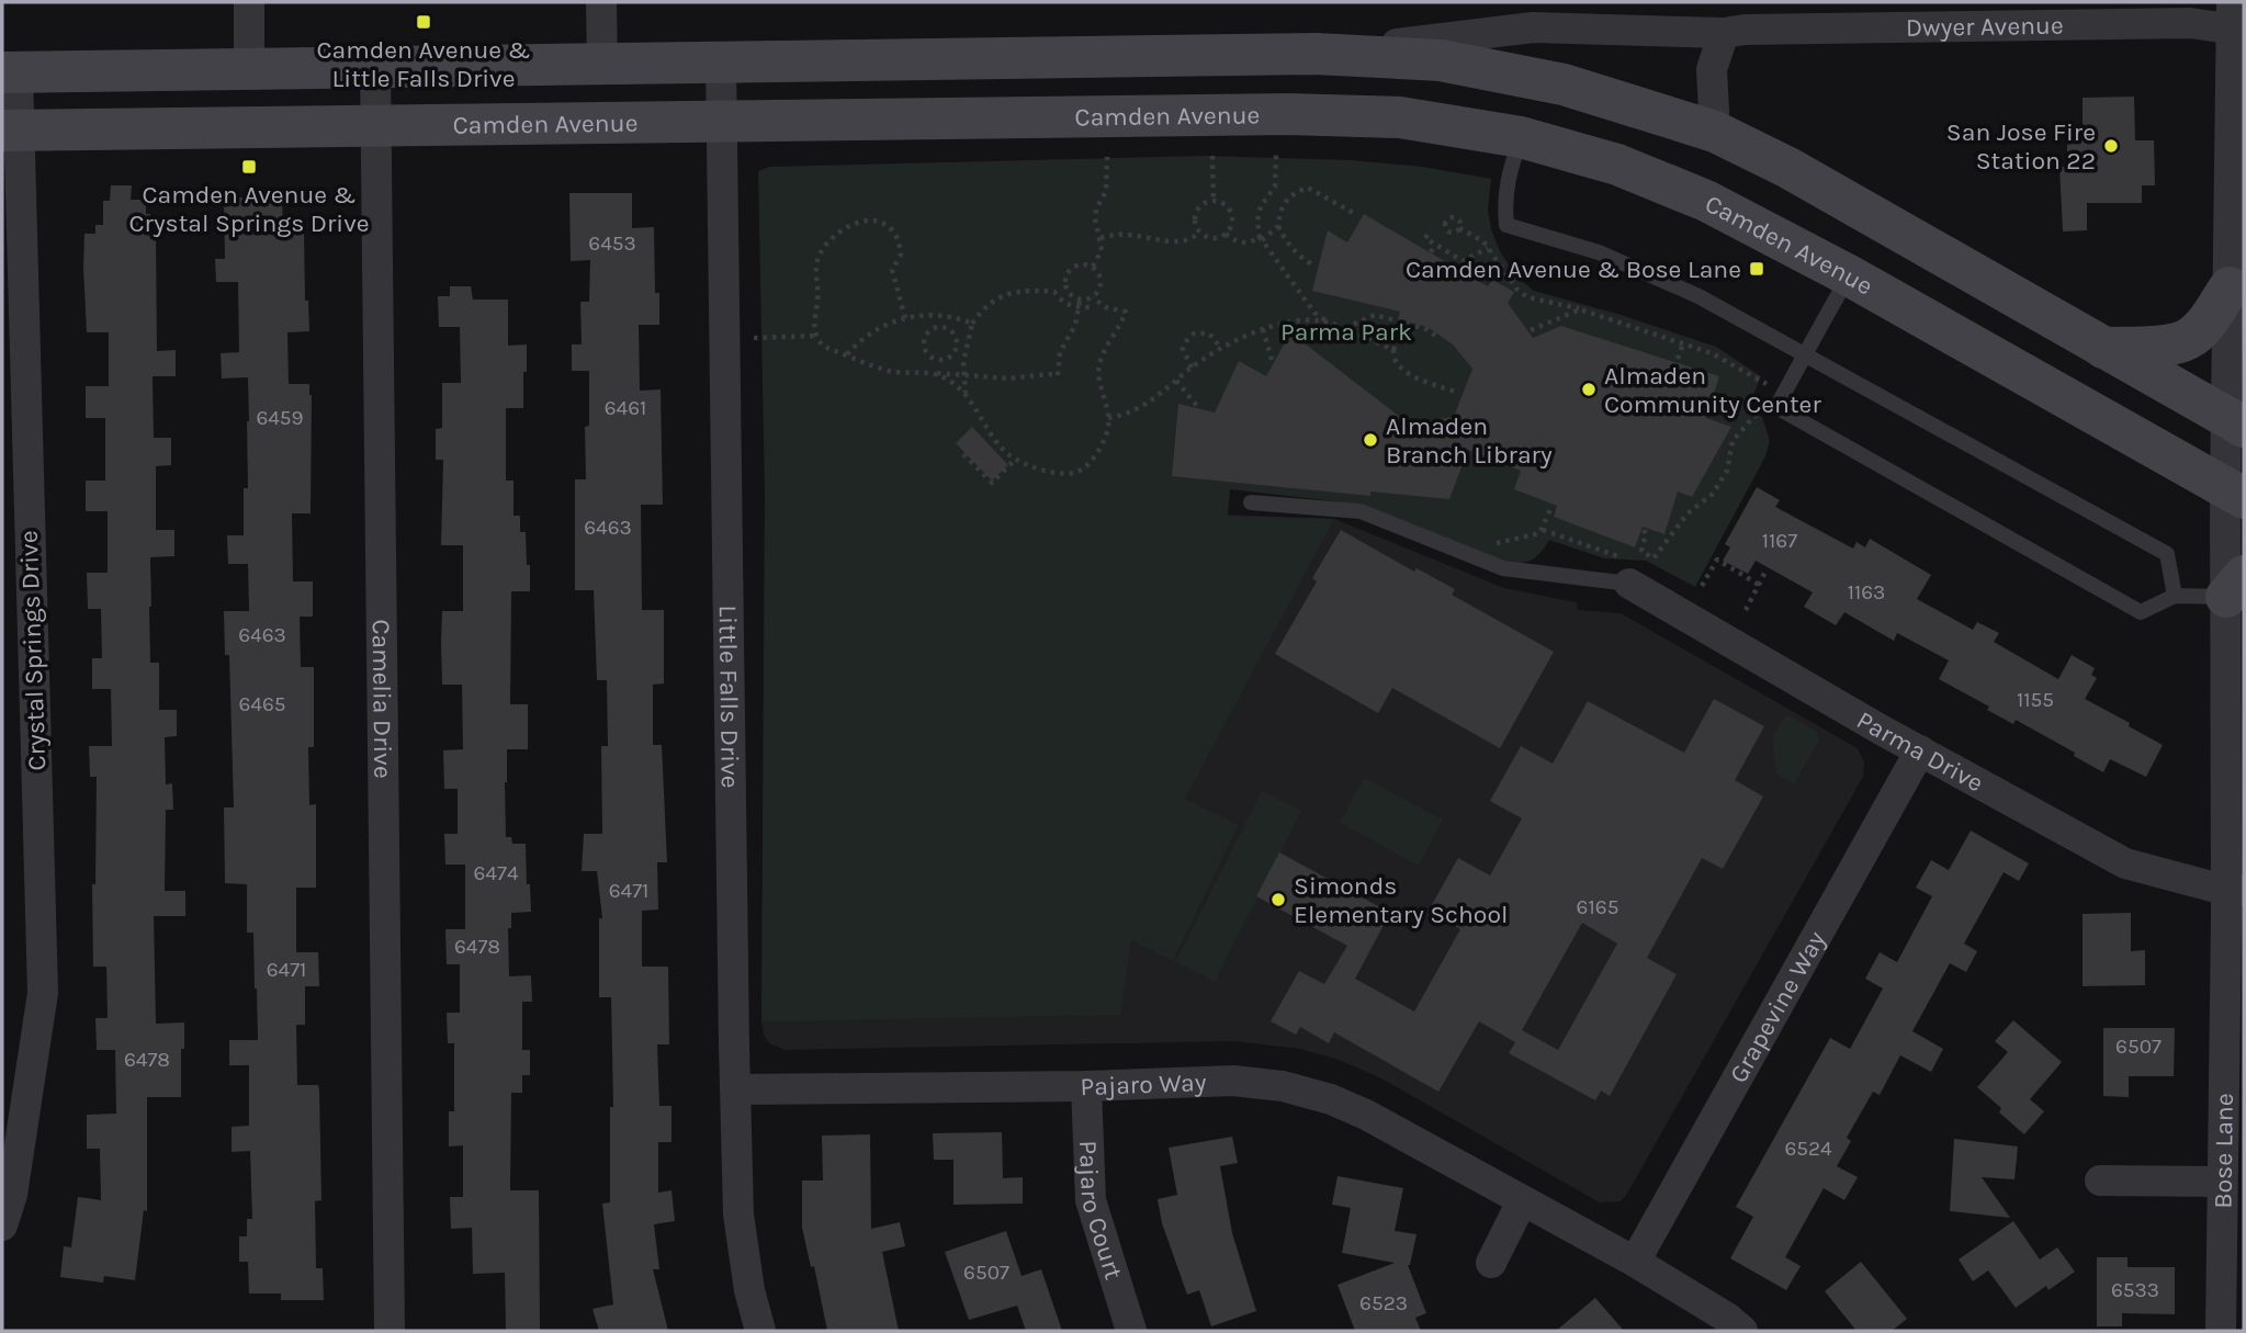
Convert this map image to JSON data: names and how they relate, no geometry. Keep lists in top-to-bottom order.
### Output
{
  "streets": {
    "main road": ["Camden Avenue"],
    "street": [
      "Dwyer Avenue",
      "Crystal Springs Drive",
      "Little Falls Drive",
      "Camelia Drive",
      "Parma Drive",
      "Grapevine Way",
      "Pajaro Way",
      "Bose Lane",
      "Pajaro Court"
    ]
  },
  "crossings": [
    ["Dwyer Avenue", "Bose Lane"],
    ["Camden Avenue", "Crystal Springs Drive"],
    ["Camden Avenue", "Little Falls Drive"],
    ["Camden Avenue", "Camelia Drive"],
    ["Camden Avenue", "Bose Lane"],
    ["Little Falls Drive", "Pajaro Way"],
    ["Parma Drive", "Grapevine Way"],
    ["Parma Drive", "Bose Lane"],
    ["Grapevine Way", "Pajaro Way"],
    ["Pajaro Way", "Pajaro Court"]
  ],
  "parks": ["Parma Park"],
  "places": {
    "transit": ["Camden Avenue & Little Falls Drive", "Camden Avenue & Crystal Springs Drive", "Camden Avenue & Bose Lane"],
    "other": [
      "San Jose Fire Station 22",
      "Almaden Community Center",
      "Almaden Branch Library",
      "Simonds Elementary School"
    ]
  },
  "house_numbers": [
    "6453",
    "6461",
    "6459",
    "6463",
    "1167",
    "1163",
    "6463",
    "1155",
    "6465",
    "6474",
    "6471",
    "6165",
    "6478",
    "6471",
    "6507",
    "6478",
    "6524",
    "6507",
    "6533",
    "6523"
  ]
}
